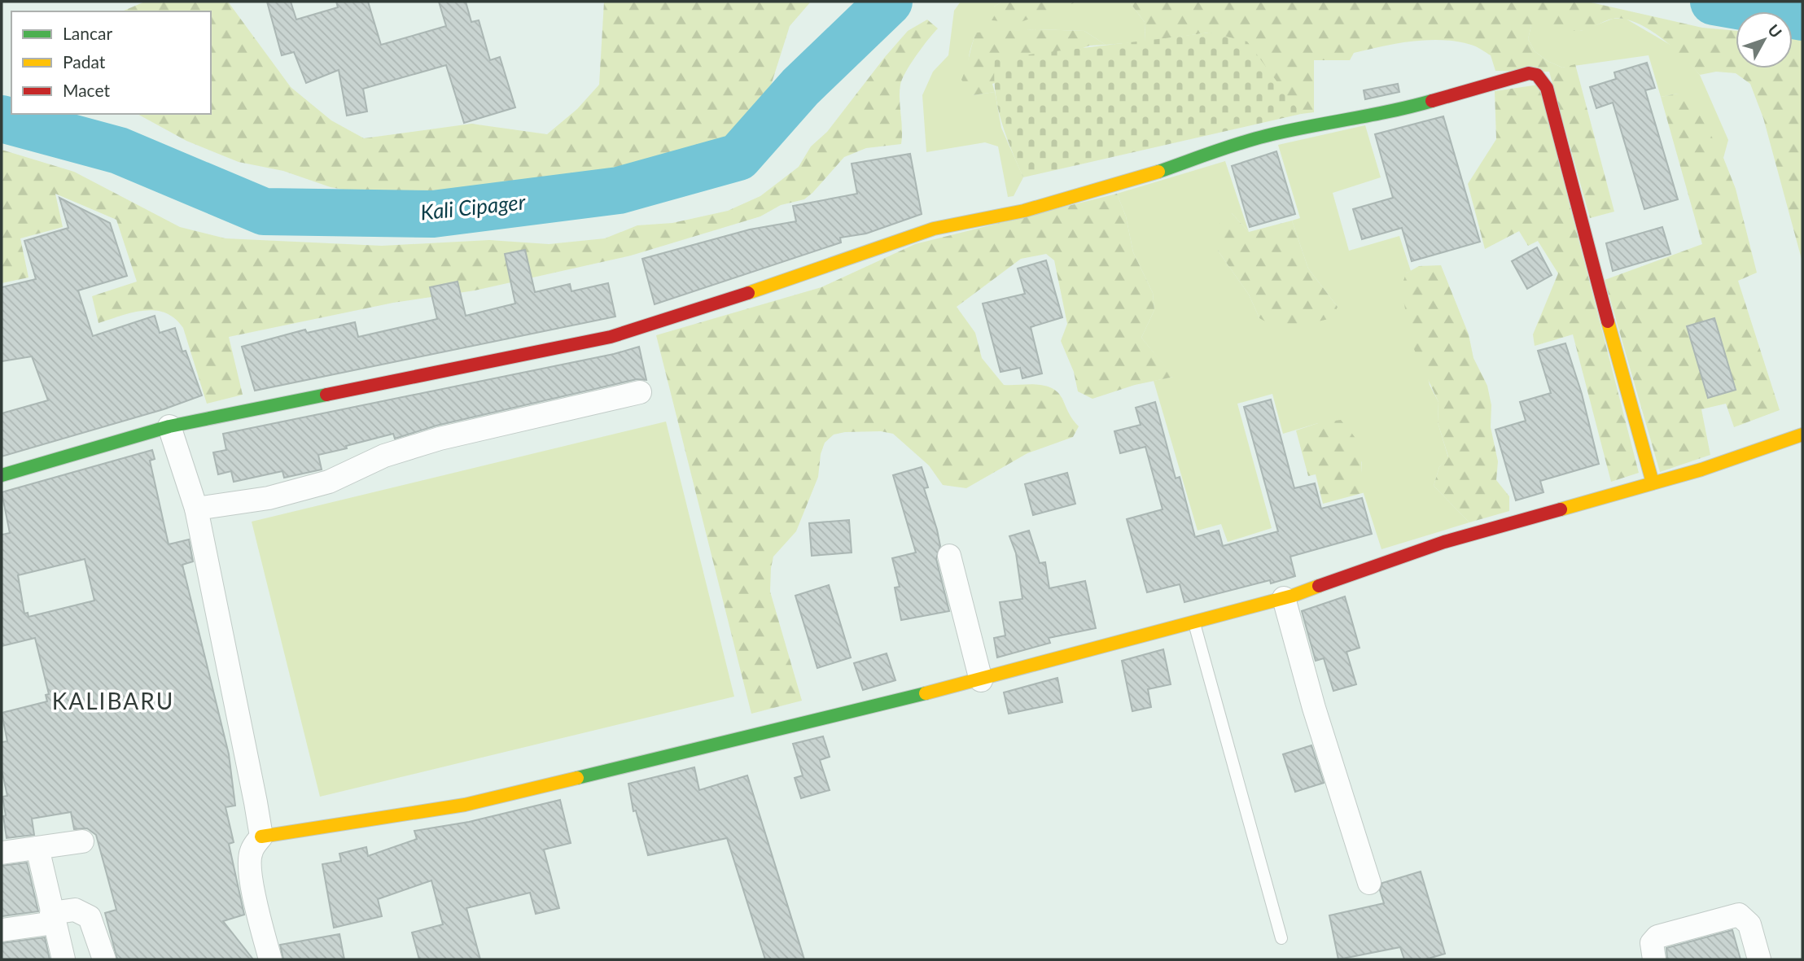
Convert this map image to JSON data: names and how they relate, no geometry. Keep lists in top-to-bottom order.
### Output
{
  "districts": ["KALIBARU"],
  "water": ["Kali Cipager"],
  "legend": ["Lancar", "Padat", "Macet"],
  "north": "top right"
}
